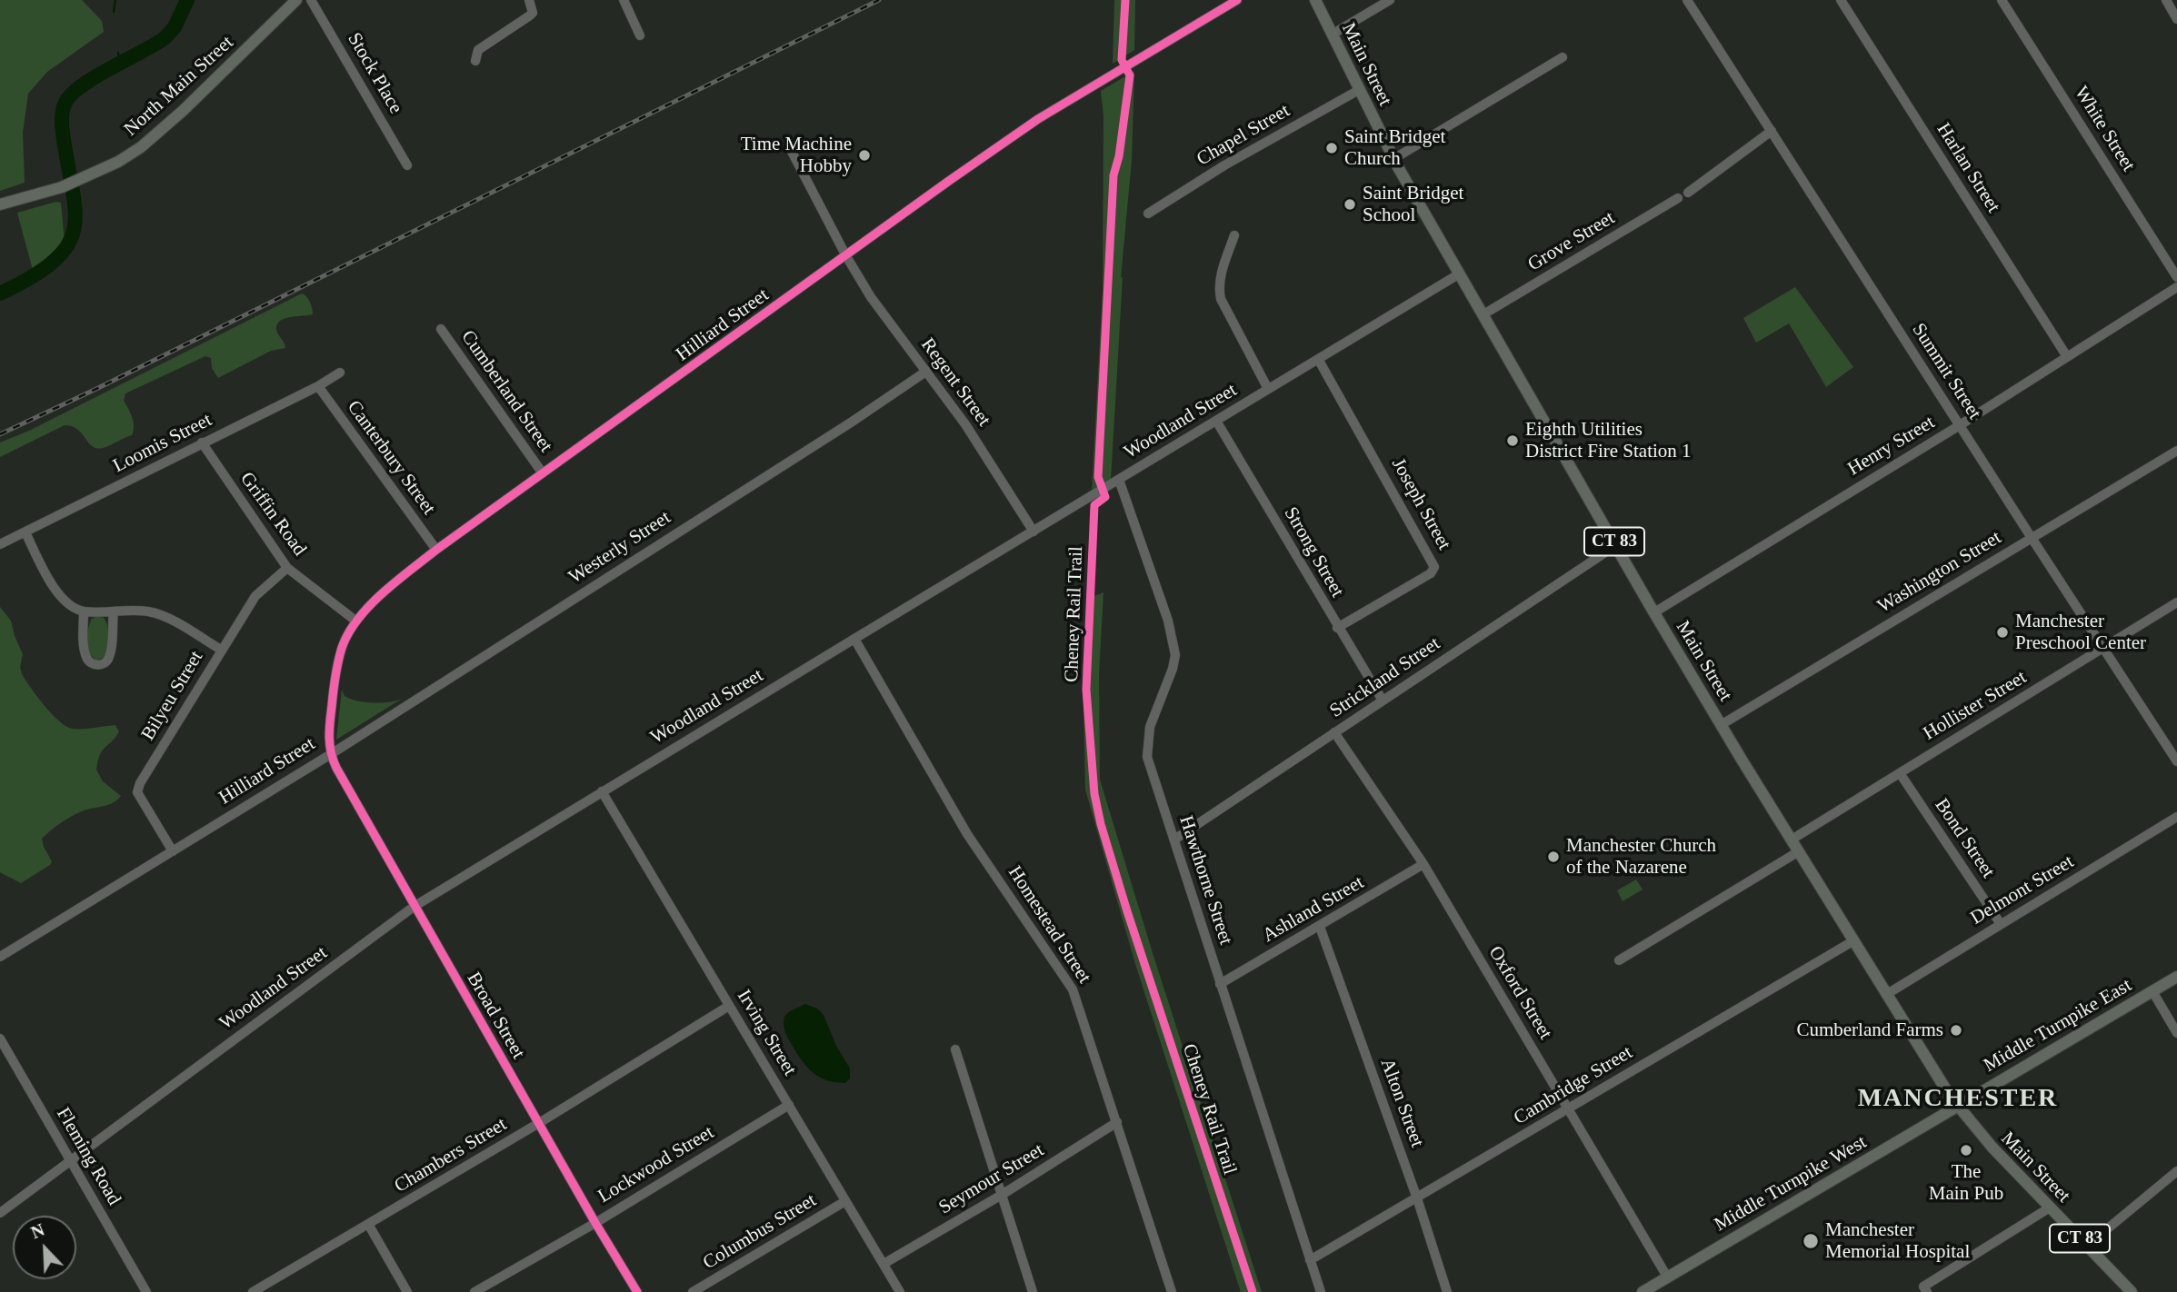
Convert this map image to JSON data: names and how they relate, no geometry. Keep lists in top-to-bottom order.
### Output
{
  "streets": {
    "main road": [
      "Main Street",
      "North Main Street",
      "CT 83",
      "Middle Turnpike East",
      "Middle Turnpike West"
    ],
    "street": [
      "Stock Place",
      "White Street",
      "Chapel Street",
      "Harlan Street",
      "Grove Street",
      "Hilliard Street",
      "Summit Street",
      "Regent Street",
      "Cumberland Street",
      "Woodland Street",
      "Loomis Street",
      "Henry Street",
      "Canterbury Street",
      "Joseph Street",
      "Griffin Road",
      "Westerly Street",
      "Strong Street",
      "Washington Street",
      "Strickland Street",
      "Bilyeu Street",
      "Hollister Street",
      "Bond Street",
      "Hawthorne Street",
      "Delmont Street",
      "Ashland Street",
      "Homestead Street",
      "Oxford Street",
      "Broad Street",
      "Irving Street",
      "Cambridge Street",
      "Alton Street",
      "Chambers Street",
      "Fleming Road",
      "Lockwood Street",
      "Seymour Street",
      "Columbus Street"
    ],
    "cycle path": ["Cheney Rail Trail"]
  },
  "crossings": [
    ["Main Street", "Chapel Street"],
    ["Main Street", "Grove Street"],
    ["Main Street", "Woodland Street"],
    ["Main Street", "Henry Street"],
    ["Main Street", "Washington Street"],
    ["Main Street", "Strickland Street"],
    ["Main Street", "Hollister Street"],
    ["Main Street", "Delmont Street"],
    ["Main Street", "Middle Turnpike East"],
    ["Main Street", "Cambridge Street"],
    ["Main Street", "Middle Turnpike West"],
    ["Harlan Street", "Henry Street"],
    ["Hilliard Street", "Regent Street"],
    ["Hilliard Street", "Cumberland Street"],
    ["Hilliard Street", "Canterbury Street"],
    ["Hilliard Street", "Griffin Road"],
    ["Hilliard Street", "Westerly Street"],
    ["Hilliard Street", "Bilyeu Street"],
    ["Hilliard Street", "Broad Street"],
    ["Summit Street", "Henry Street"],
    ["Summit Street", "Washington Street"],
    ["Summit Street", "Hollister Street"],
    ["Regent Street", "Woodland Street"],
    ["Regent Street", "Westerly Street"],
    ["Woodland Street", "Joseph Street"],
    ["Woodland Street", "Strong Street"],
    ["Woodland Street", "Hawthorne Street"],
    ["Woodland Street", "Homestead Street"],
    ["Woodland Street", "Broad Street"],
    ["Woodland Street", "Irving Street"],
    ["Woodland Street", "Fleming Road"],
    ["Loomis Street", "Canterbury Street"],
    ["Loomis Street", "Griffin Road"],
    ["Joseph Street", "Strong Street"],
    ["Griffin Road", "Bilyeu Street"],
    ["Westerly Street", "Broad Street"],
    ["Strong Street", "Strickland Street"],
    ["Strickland Street", "Hawthorne Street"],
    ["Strickland Street", "Oxford Street"],
    ["Hollister Street", "Bond Street"],
    ["Bond Street", "Delmont Street"],
    ["Hawthorne Street", "Ashland Street"],
    ["Hawthorne Street", "Cambridge Street"],
    ["Ashland Street", "Oxford Street"],
    ["Ashland Street", "Alton Street"],
    ["Homestead Street", "Seymour Street"],
    ["Oxford Street", "Cambridge Street"],
    ["Oxford Street", "Middle Turnpike West"],
    ["Broad Street", "Chambers Street"],
    ["Broad Street", "Lockwood Street"],
    ["Middle Turnpike East", "Middle Turnpike West"],
    ["Irving Street", "Chambers Street"],
    ["Irving Street", "Lockwood Street"],
    ["Irving Street", "Seymour Street"],
    ["Irving Street", "Columbus Street"],
    ["Cambridge Street", "Alton Street"]
  ],
  "districts": ["MANCHESTER"],
  "places": [
    "Saint Bridget Church",
    "Time Machine Hobby",
    "Saint Bridget School",
    "Eighth Utilities District Fire Station 1",
    "Manchester Preschool Center",
    "Manchester Church of the Nazarene",
    "Cumberland Farms",
    "The Main Pub",
    "Manchester Memorial Hospital"
  ],
  "north": "top left"
}
